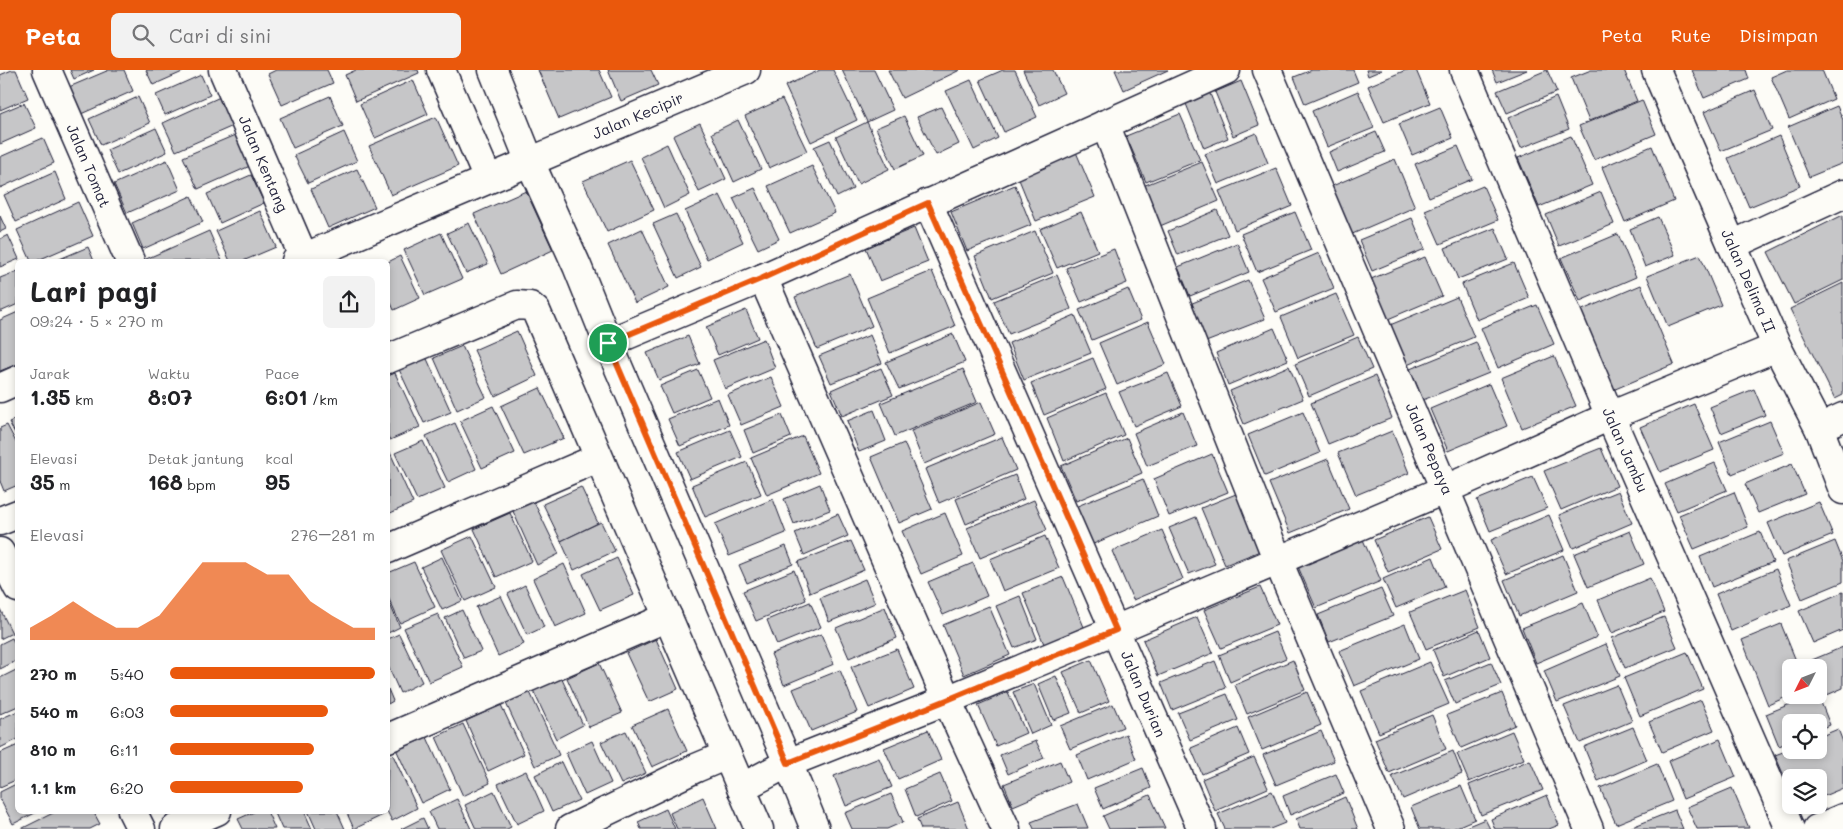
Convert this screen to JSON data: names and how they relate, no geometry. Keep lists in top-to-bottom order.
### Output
{
  "streets": {
    "street": [
      "Jalan Kecipir",
      "Jalan Kentang",
      "Jalan Tomat",
      "Jalan Delima II",
      "Jalan Pepaya",
      "Jalan Jambu",
      "Jalan Durian"
    ]
  },
  "north": "bottom left",
  "page": {
    "header": "Peta",
    "search": "Cari di sini",
    "nav": ["Peta", "Rute", "Disimpan"],
    "heading": ["Lari pagi", "09:24 · 5 × 270 m"],
    "stats": [
      ["Jarak", "1.35 km"],
      ["Waktu", "8:07"],
      ["Pace", "6:01 /km"],
      ["Elevasi", "35 m"],
      ["Detak jantung", "168 bpm"],
      ["kcal", "95"]
    ],
    "chart": ["Elevasi", "276–281 m"],
    "list": [
      {
        "name": "270 m",
        "note": "5:40"
      },
      {
        "name": "540 m",
        "note": "6:03"
      },
      {
        "name": "810 m",
        "note": "6:11"
      },
      {
        "name": "1.1 km",
        "note": "6:20"
      }
    ]
  }
}
